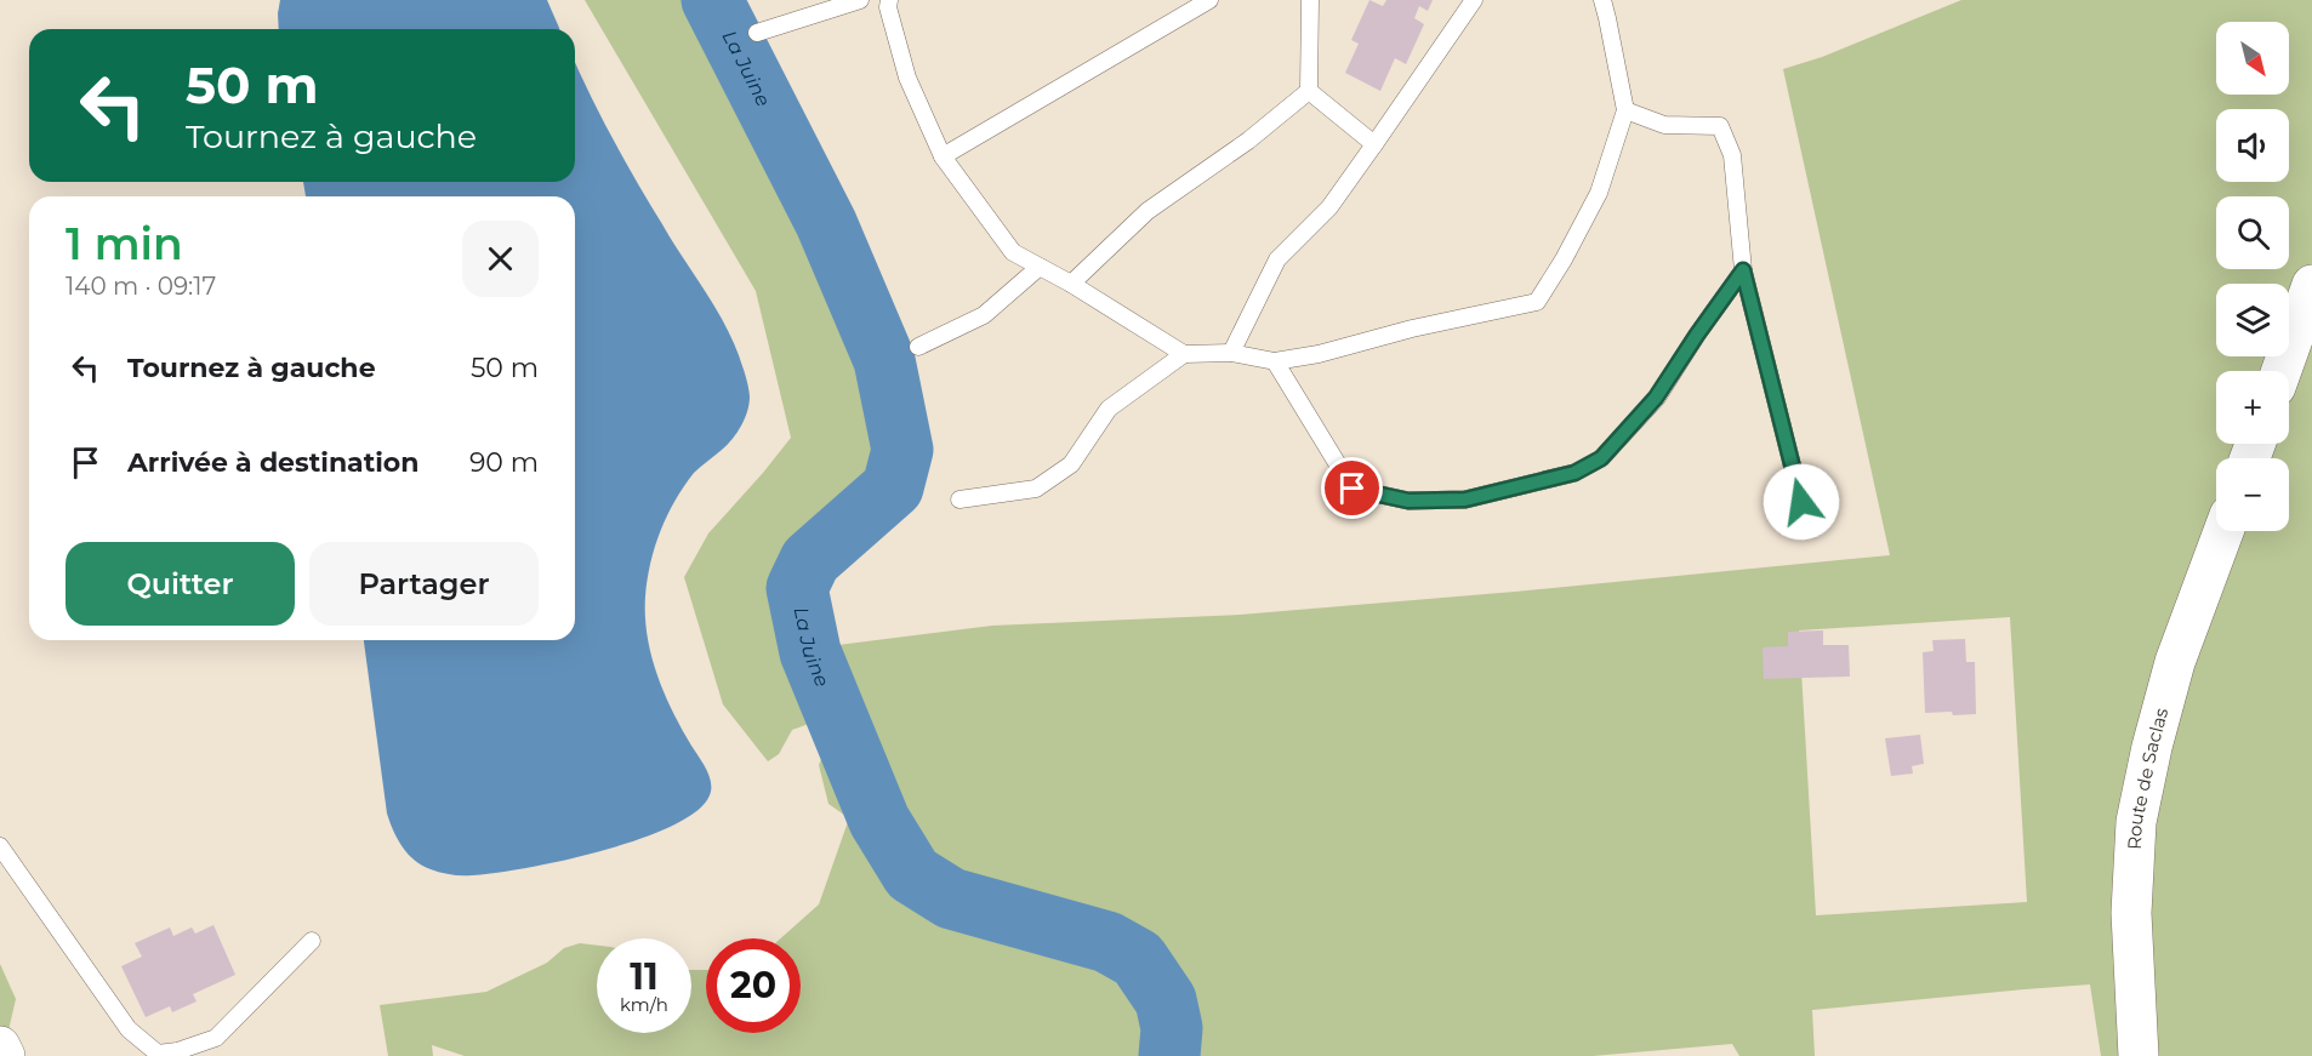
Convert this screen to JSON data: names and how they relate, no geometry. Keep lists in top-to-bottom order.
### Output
{
  "streets": {
    "main road": ["Route de Saclas"]
  },
  "water": ["La Juine"],
  "north": "bottom right",
  "page": {
    "map_buttons": ["+", "−"],
    "turn": ["50 m", "Tournez à gauche"],
    "heading": ["1 min", "140 m · 09:17"],
    "list": [
      {
        "name": "Tournez à gauche",
        "value": "50 m"
      },
      {
        "name": "Arrivée à destination",
        "value": "90 m"
      }
    ],
    "buttons": ["Quitter", "Partager"],
    "speed": "11 km/h",
    "limit": "20"
  }
}
